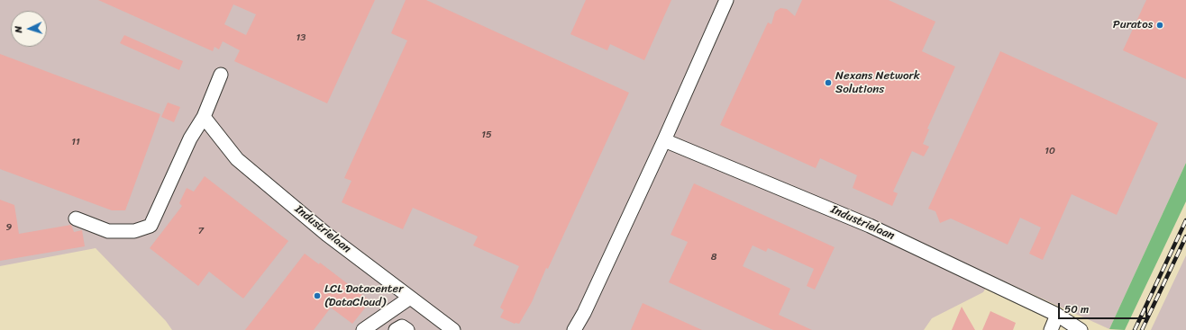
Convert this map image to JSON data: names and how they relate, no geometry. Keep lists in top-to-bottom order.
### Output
{
  "streets": {
    "street": ["Industrielaan"]
  },
  "places": ["Puratos", "Nexans Network Solutions", "LCL Datacenter (DataCloud)"],
  "house_numbers": [
    "13",
    "15",
    "11",
    "10",
    "9",
    "7",
    "8"
  ],
  "scale_bar": "50 m",
  "north": "left"
}
